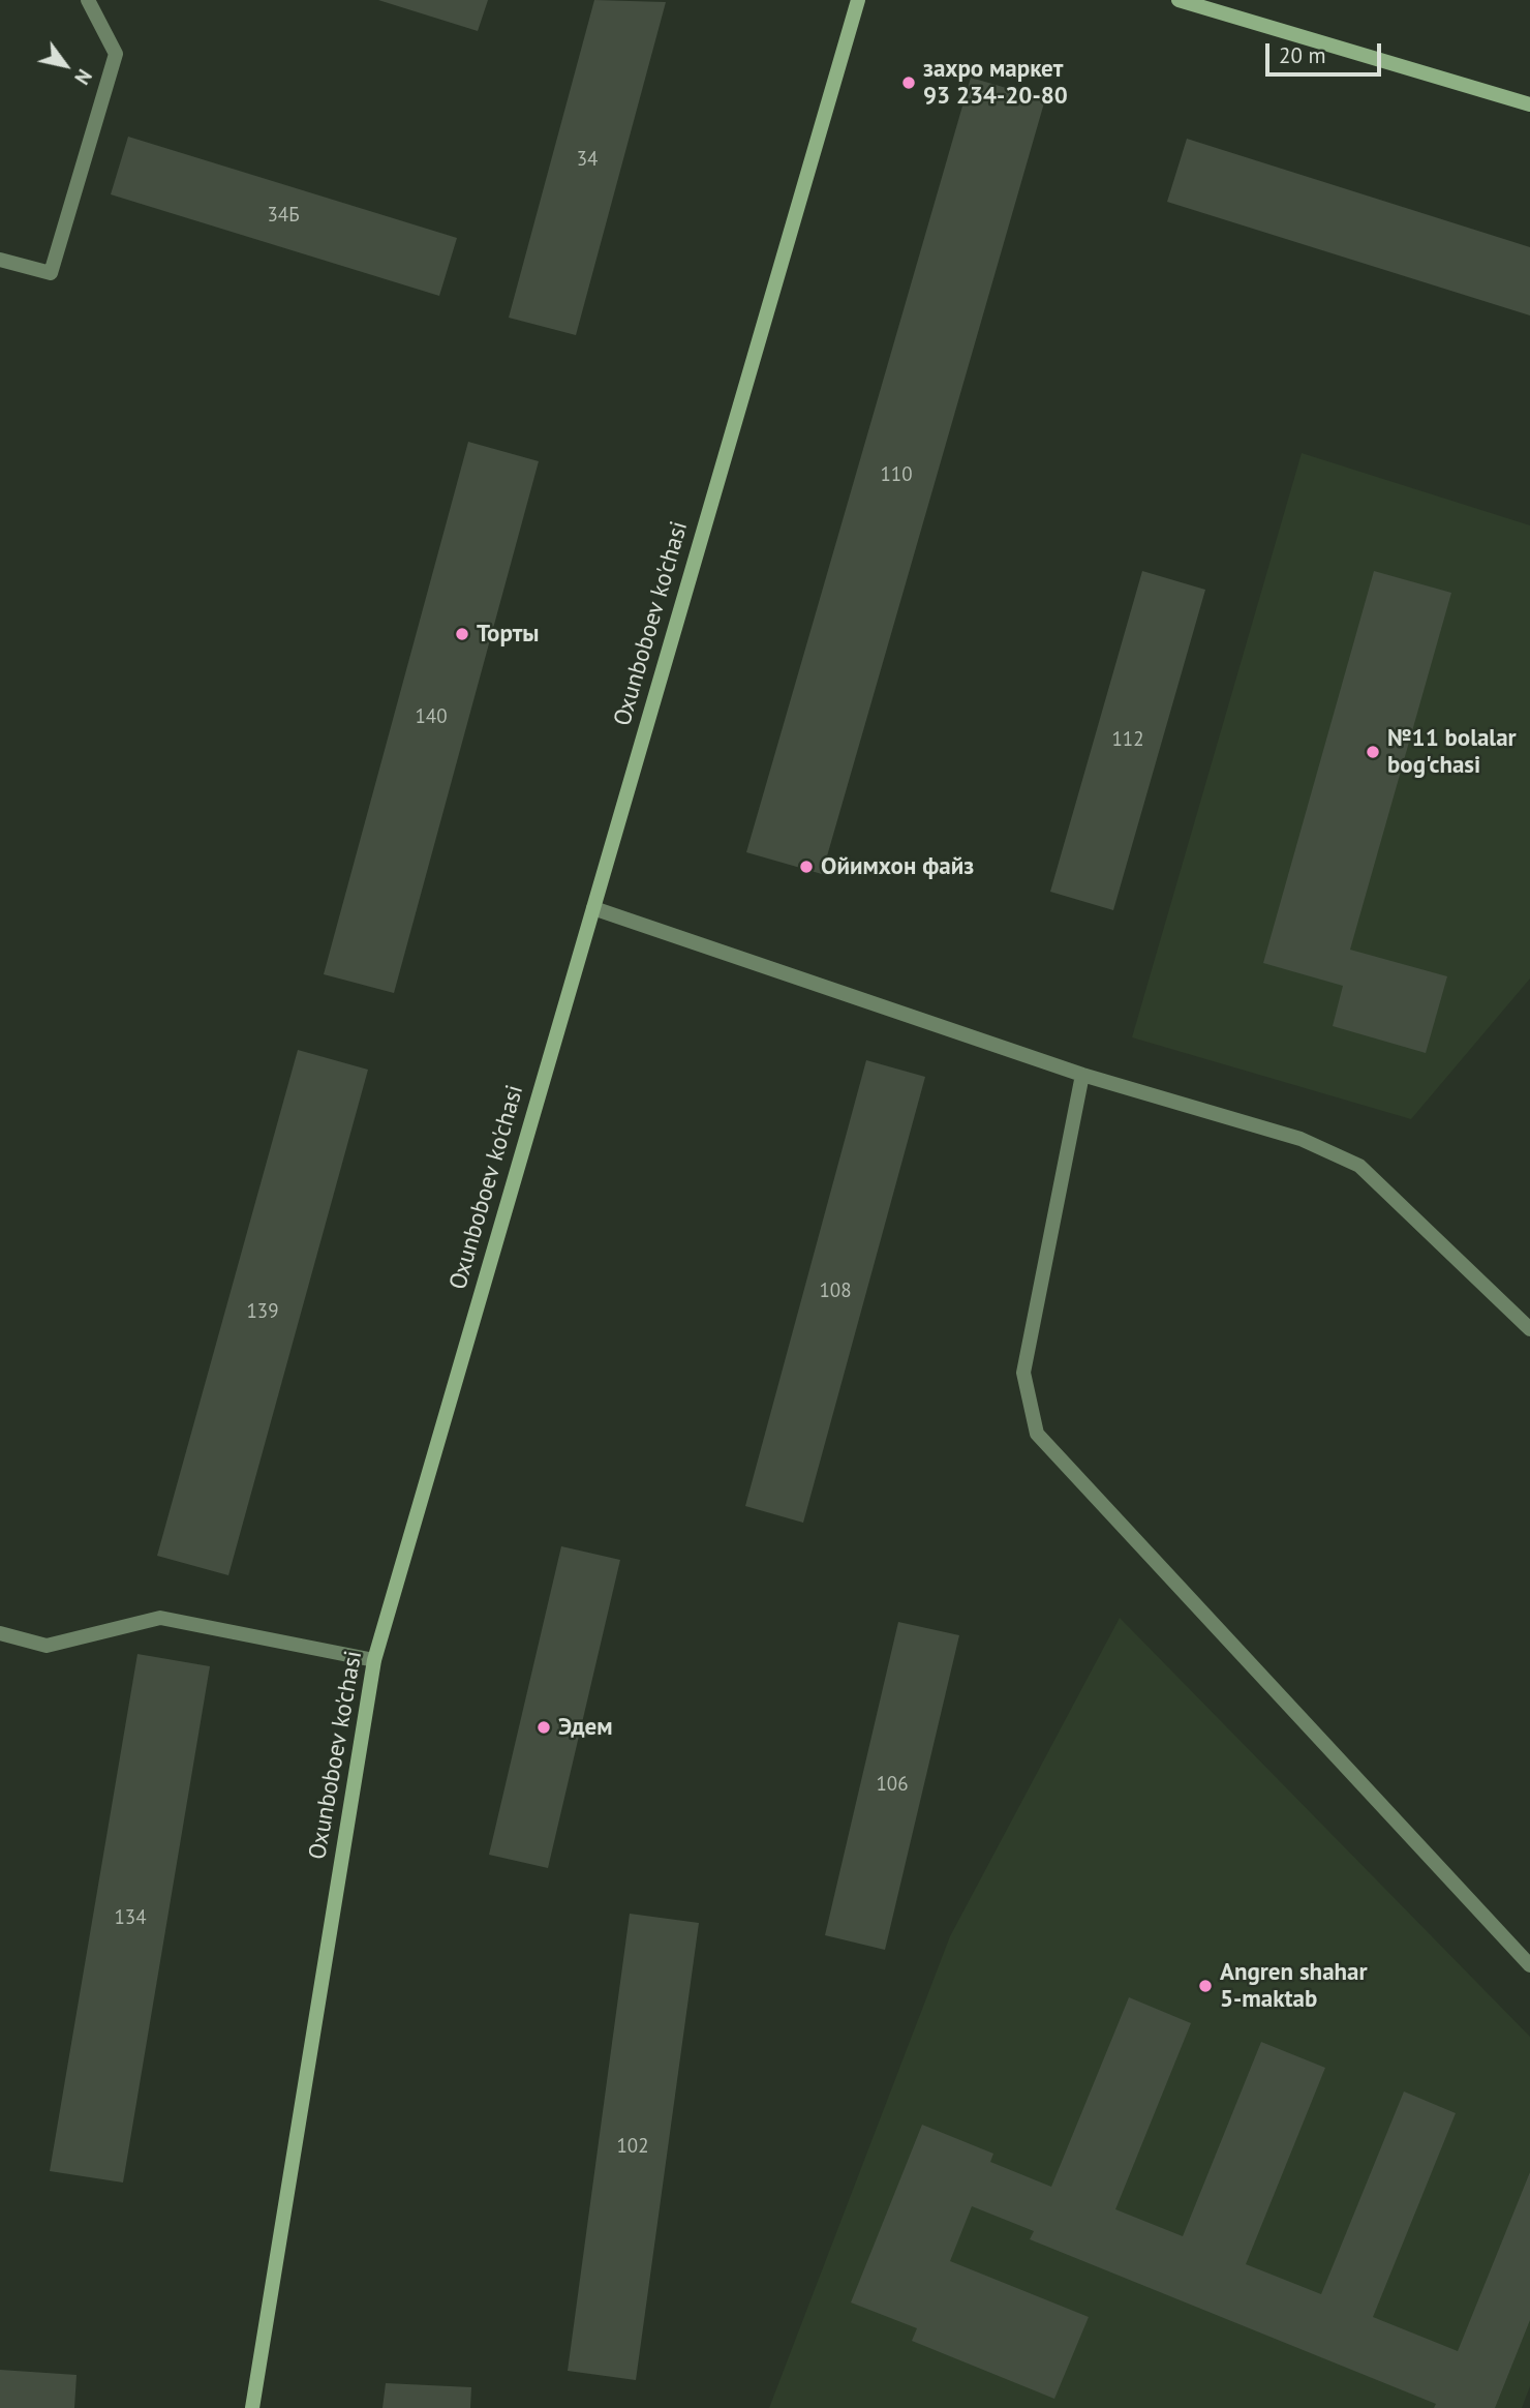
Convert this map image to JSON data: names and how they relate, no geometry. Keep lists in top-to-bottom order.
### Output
{
  "streets": {
    "main road": ["Oxunboboev ko'chasi"]
  },
  "places": [
    "захро маркет 93 234-20-80",
    "Торты",
    "№11 bolalar bog'chasi",
    "Ойимхон файз",
    "Эдем",
    "Angren shahar 5-maktab"
  ],
  "house_numbers": [
    "34",
    "34Б",
    "110",
    "140",
    "112",
    "108",
    "139",
    "106",
    "134",
    "102"
  ],
  "scale_bar": "20 m",
  "north": "bottom right"
}
